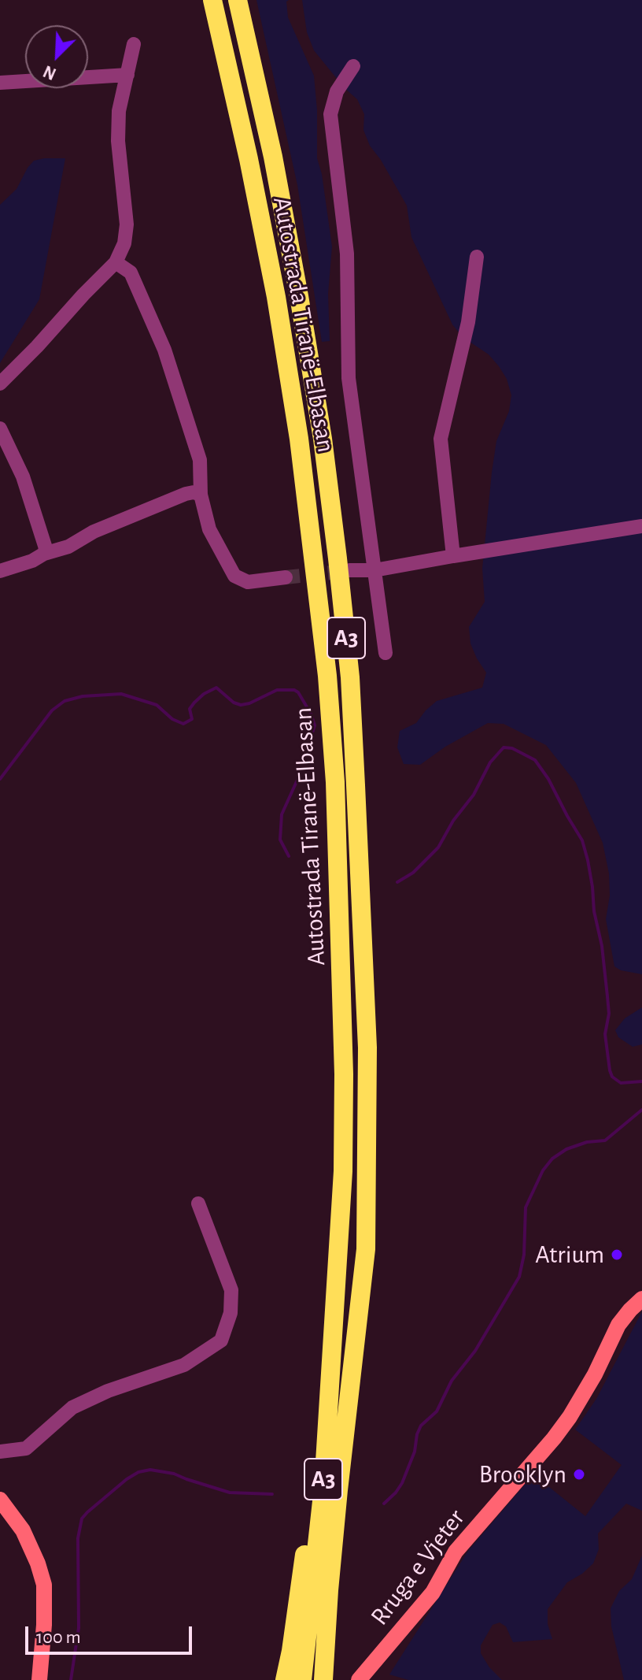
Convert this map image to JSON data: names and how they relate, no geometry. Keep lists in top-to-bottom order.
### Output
{
  "streets": {
    "highway": ["Autostrada Tiranë-Elbasan", "A3"],
    "main road": ["Rruga e Vjeter"]
  },
  "places": ["Atrium", "Brooklyn"],
  "scale_bar": "100 m",
  "north": "bottom left"
}
